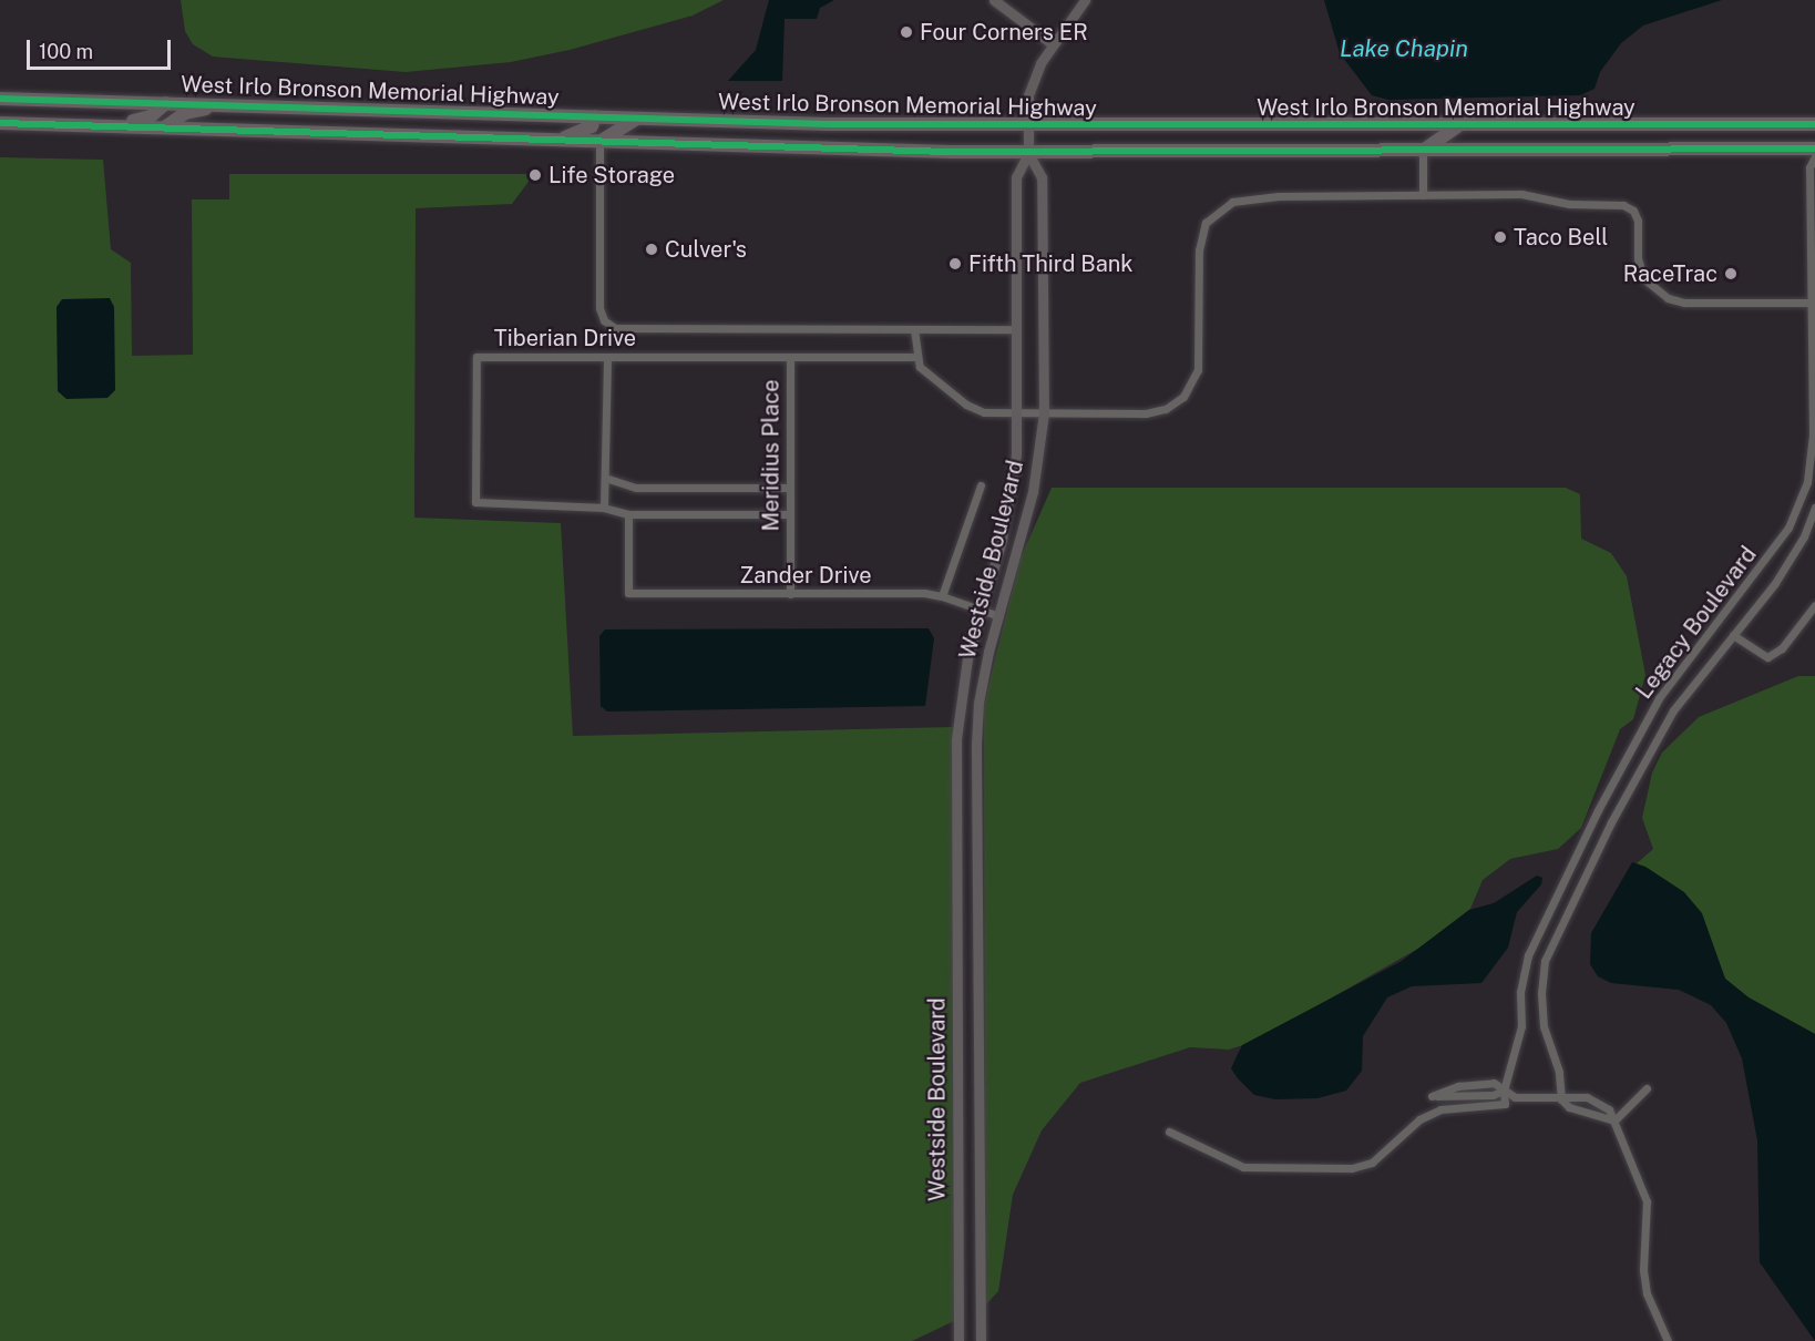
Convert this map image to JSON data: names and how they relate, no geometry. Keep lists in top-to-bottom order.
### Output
{
  "streets": {
    "highway": ["West Irlo Bronson Memorial Highway"],
    "street": [
      "Tiberian Drive",
      "Meridius Place",
      "Westside Boulevard",
      "Zander Drive",
      "Legacy Boulevard"
    ]
  },
  "crossings": [
    ["West Irlo Bronson Memorial Highway", "Westside Boulevard"],
    ["Tiberian Drive", "Meridius Place"],
    ["Tiberian Drive", "Zander Drive"],
    ["Meridius Place", "Zander Drive"],
    ["Westside Boulevard", "Zander Drive"]
  ],
  "water": ["Lake Chapin"],
  "places": [
    "Four Corners ER",
    "Life Storage",
    "Taco Bell",
    "Culver's",
    "Fifth Third Bank",
    "RaceTrac"
  ],
  "scale_bar": "100 m"
}
